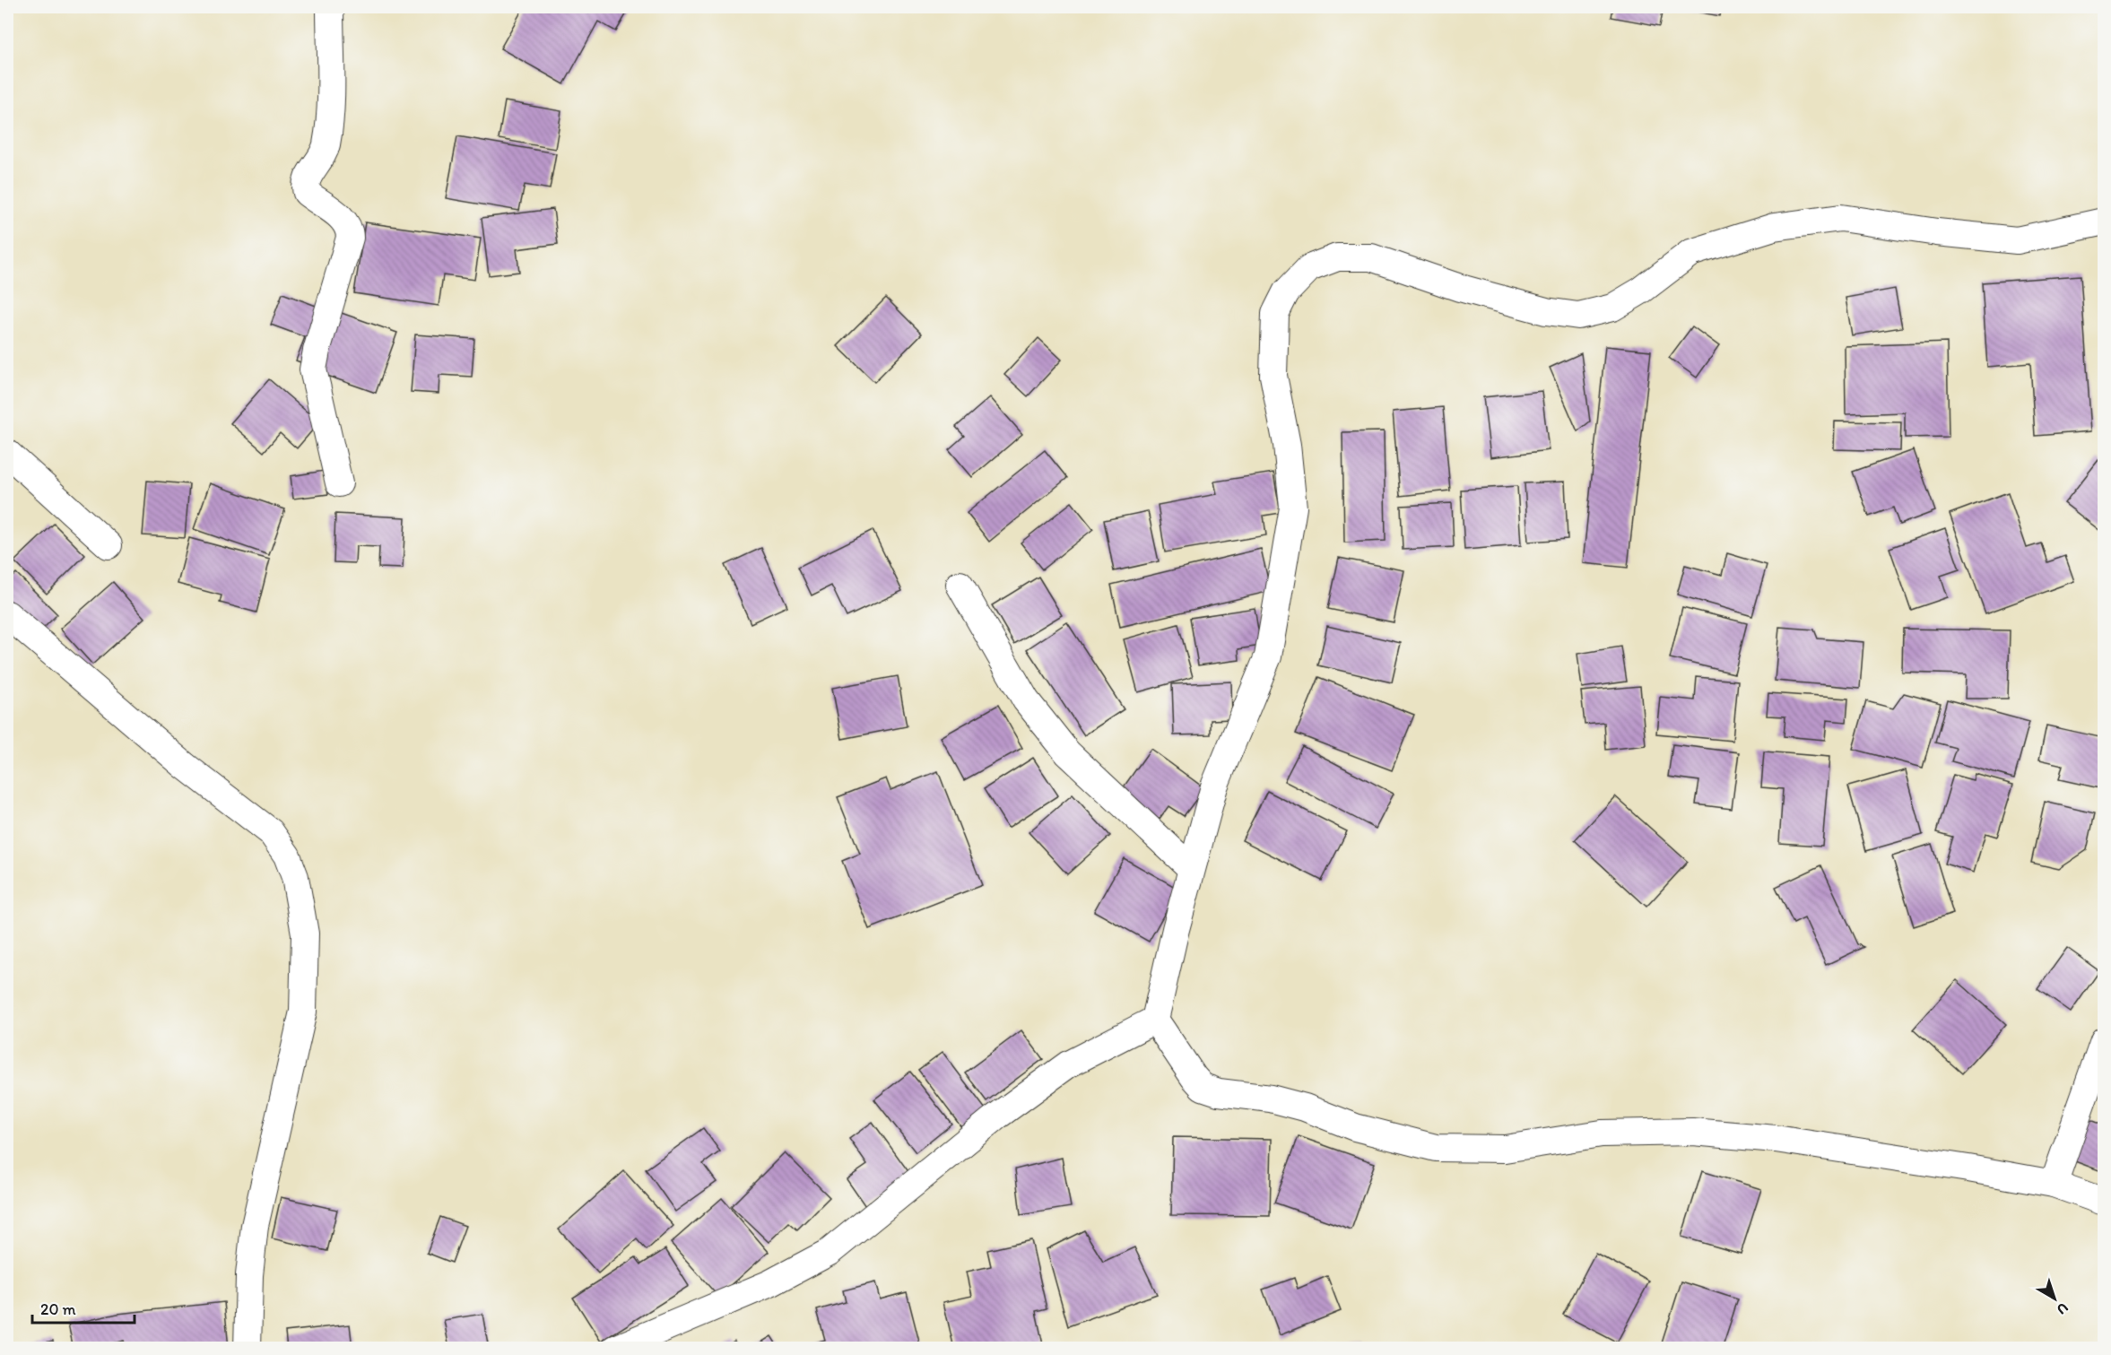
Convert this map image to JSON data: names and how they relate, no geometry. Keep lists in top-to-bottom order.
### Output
{
  "scale_bar": "20 m",
  "north": "bottom right"
}
